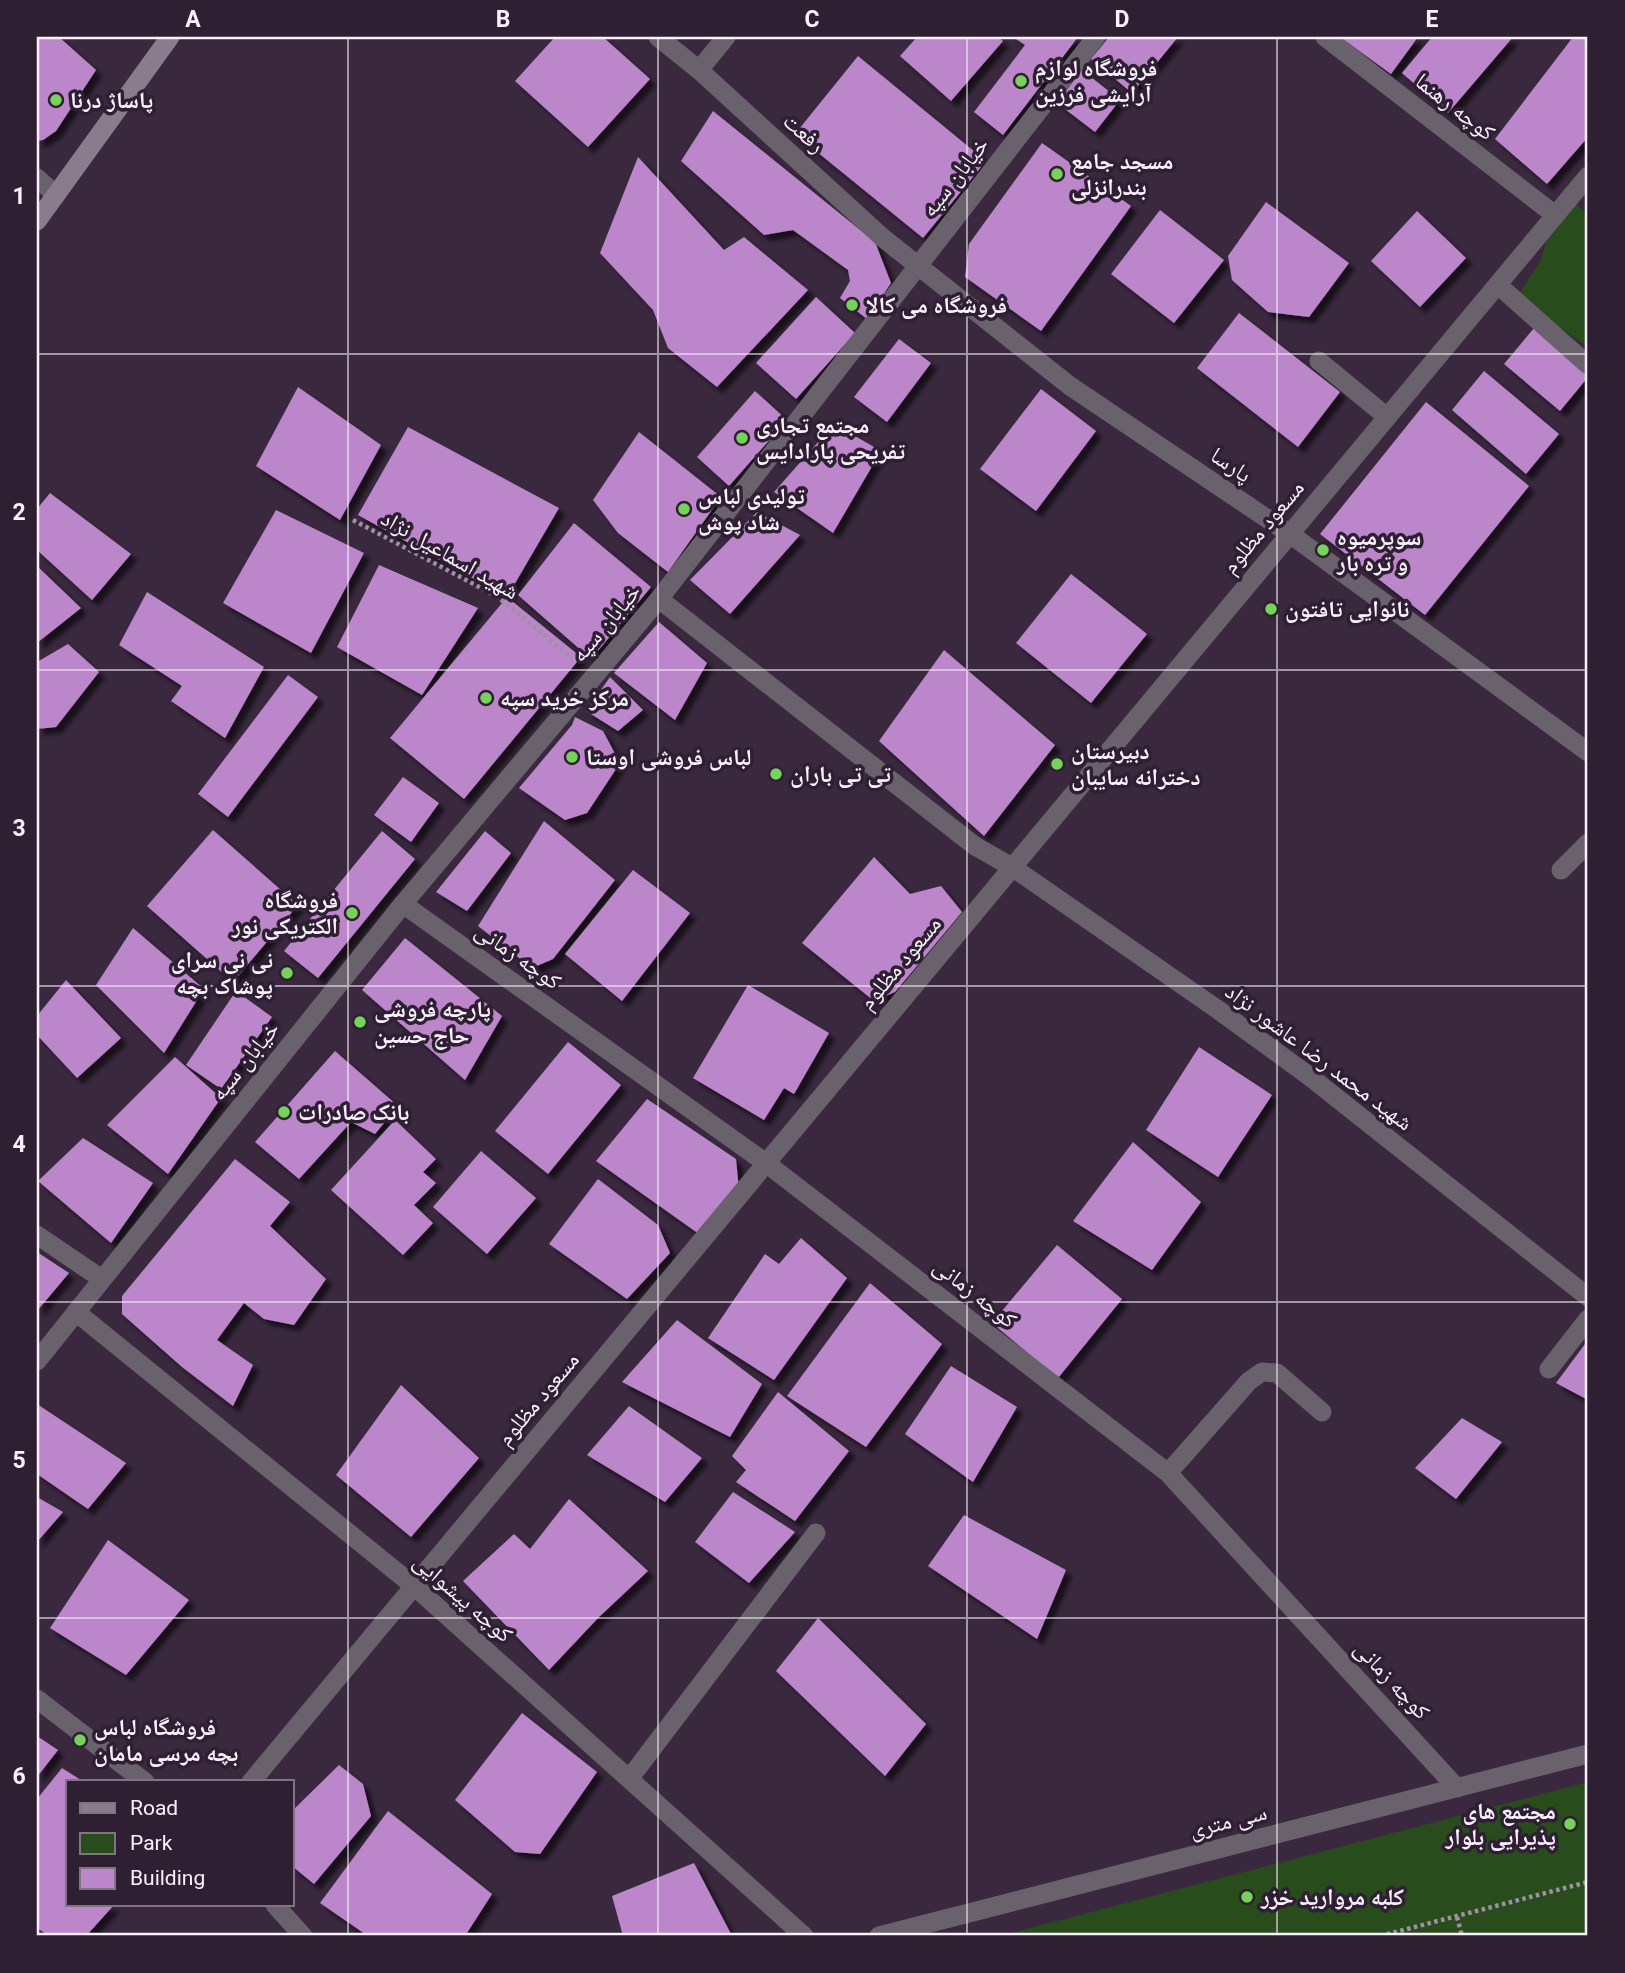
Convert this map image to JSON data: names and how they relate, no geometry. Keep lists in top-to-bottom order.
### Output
{
  "streets": {
    "street": [
      "کوچه رهنما",
      "رفعت",
      "خیابان سپه",
      "پارسا",
      "مسعود مظلوم",
      "کوچه زمانی",
      "شهید محمد رضا عاشور نژاد",
      "کوچه پیشوایی",
      "سی متری"
    ],
    "path": ["شهید اسماعیل نژاد"]
  },
  "crossings": [
    ["کوچه رهنما", "مسعود مظلوم"],
    ["رفعت", "خیابان سپه"],
    ["رفعت", "پارسا"],
    ["خیابان سپه", "پارسا"],
    ["خیابان سپه", "شهید اسماعیل نژاد"],
    ["خیابان سپه", "کوچه زمانی"],
    ["خیابان سپه", "شهید محمد رضا عاشور نژاد"],
    ["خیابان سپه", "کوچه پیشوایی"],
    ["پارسا", "مسعود مظلوم"],
    ["مسعود مظلوم", "کوچه زمانی"],
    ["مسعود مظلوم", "شهید محمد رضا عاشور نژاد"],
    ["مسعود مظلوم", "کوچه پیشوایی"],
    ["کوچه زمانی", "سی متری"]
  ],
  "places": [
    "فروشگاه لوازم آرایشی فرزین",
    "پاساژ درنا",
    "مسجد جامع بندرانزلی",
    "فروشگاه می کالا",
    "مجتمع تجاری تفریحی پارادایس",
    "تولیدی لباس شاد پوش",
    "سوپرمیوه و تره بار",
    "نانوایی تافتون",
    "مرکز خرید سپه",
    "لباس فروشی اوستا",
    "دبیرستان دخترانه سایبان",
    "تی تی باران",
    "فروشگاه الکتریکی نور",
    "نی نی سرای پوشاک بچه",
    "پارچه فروشی حاج حسین",
    "بانک صادرات",
    "فروشگاه لباس بچه مرسی مامان",
    "مجتمع های پذیرایی بلوار",
    "کلبه مروارید خزر"
  ],
  "legend": ["Road", "Park", "Building"],
  "grid": {
    "columns": [
      "A",
      "B",
      "C",
      "D",
      "E"
    ],
    "rows": [
      "1",
      "2",
      "3",
      "4",
      "5",
      "6"
    ]
  }
}
